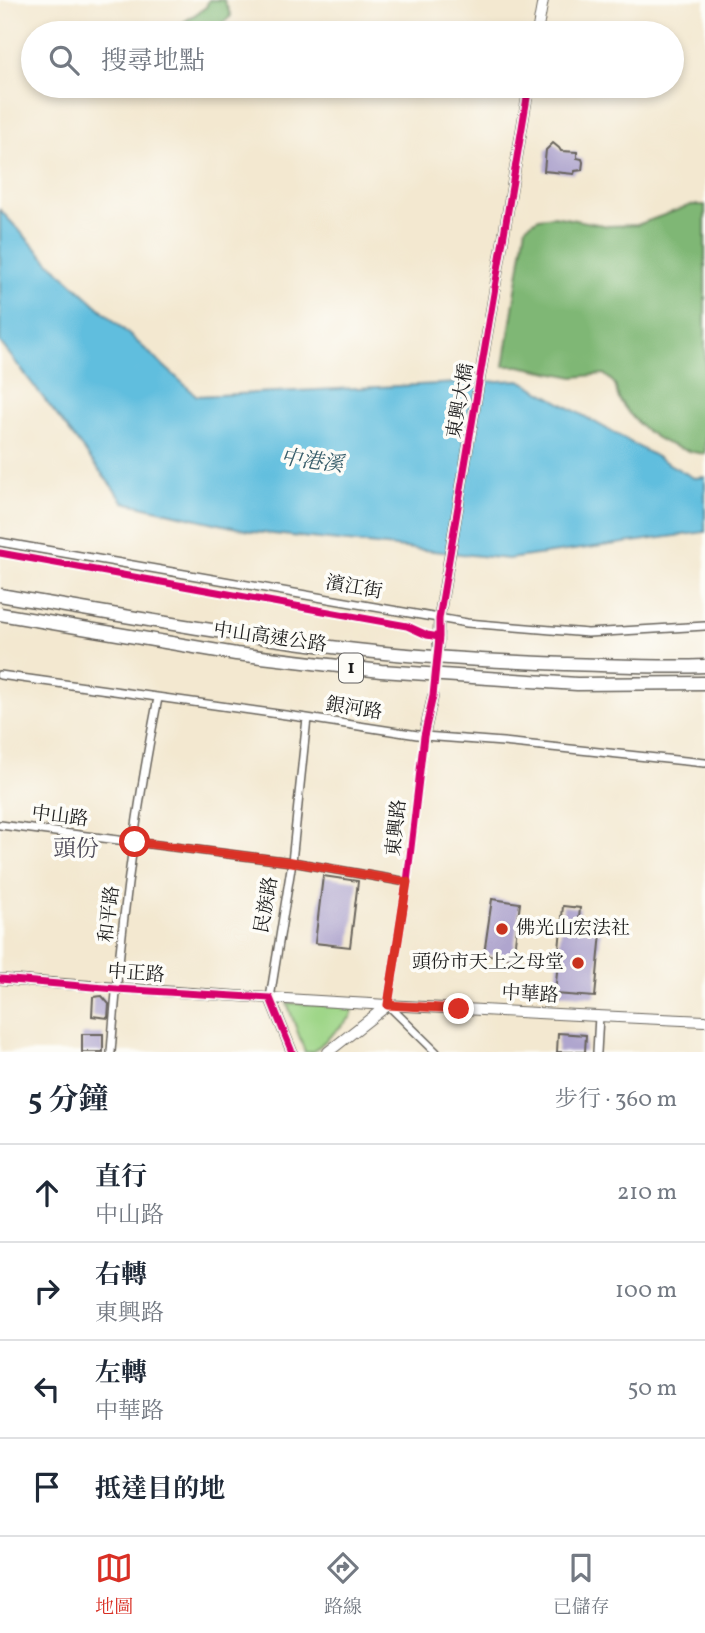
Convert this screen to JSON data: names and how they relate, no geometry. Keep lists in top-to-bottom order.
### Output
{
  "streets": {
    "highway": ["中山高速公路", "1"],
    "street": [
      "東興大橋",
      "濱江街",
      "銀河路",
      "中山路",
      "東興路",
      "民族路",
      "和平路",
      "中正路",
      "中華路"
    ]
  },
  "crossings": [
    ["東興大橋", "濱江街"],
    ["銀河路", "東興路"],
    ["銀河路", "民族路"],
    ["銀河路", "和平路"],
    ["中山路", "東興路"],
    ["中山路", "民族路"],
    ["中山路", "和平路"],
    ["東興路", "中正路"],
    ["東興路", "中華路"],
    ["民族路", "中正路"],
    ["和平路", "中正路"],
    ["中正路", "中華路"]
  ],
  "districts": ["頭份"],
  "water": ["中港溪"],
  "places": ["佛光山宏法社", "頭份市天上之母堂"],
  "page": {
    "search": "搜尋地點",
    "heading": ["5 分鐘", "步行 · 360 m"],
    "list": [
      ["直行", "中山路", "210 m"],
      ["右轉", "東興路", "100 m"],
      ["左轉", "中華路", "50 m"],
      "抵達目的地"
    ],
    "nav": ["地圖", "路線", "已儲存"]
  }
}
